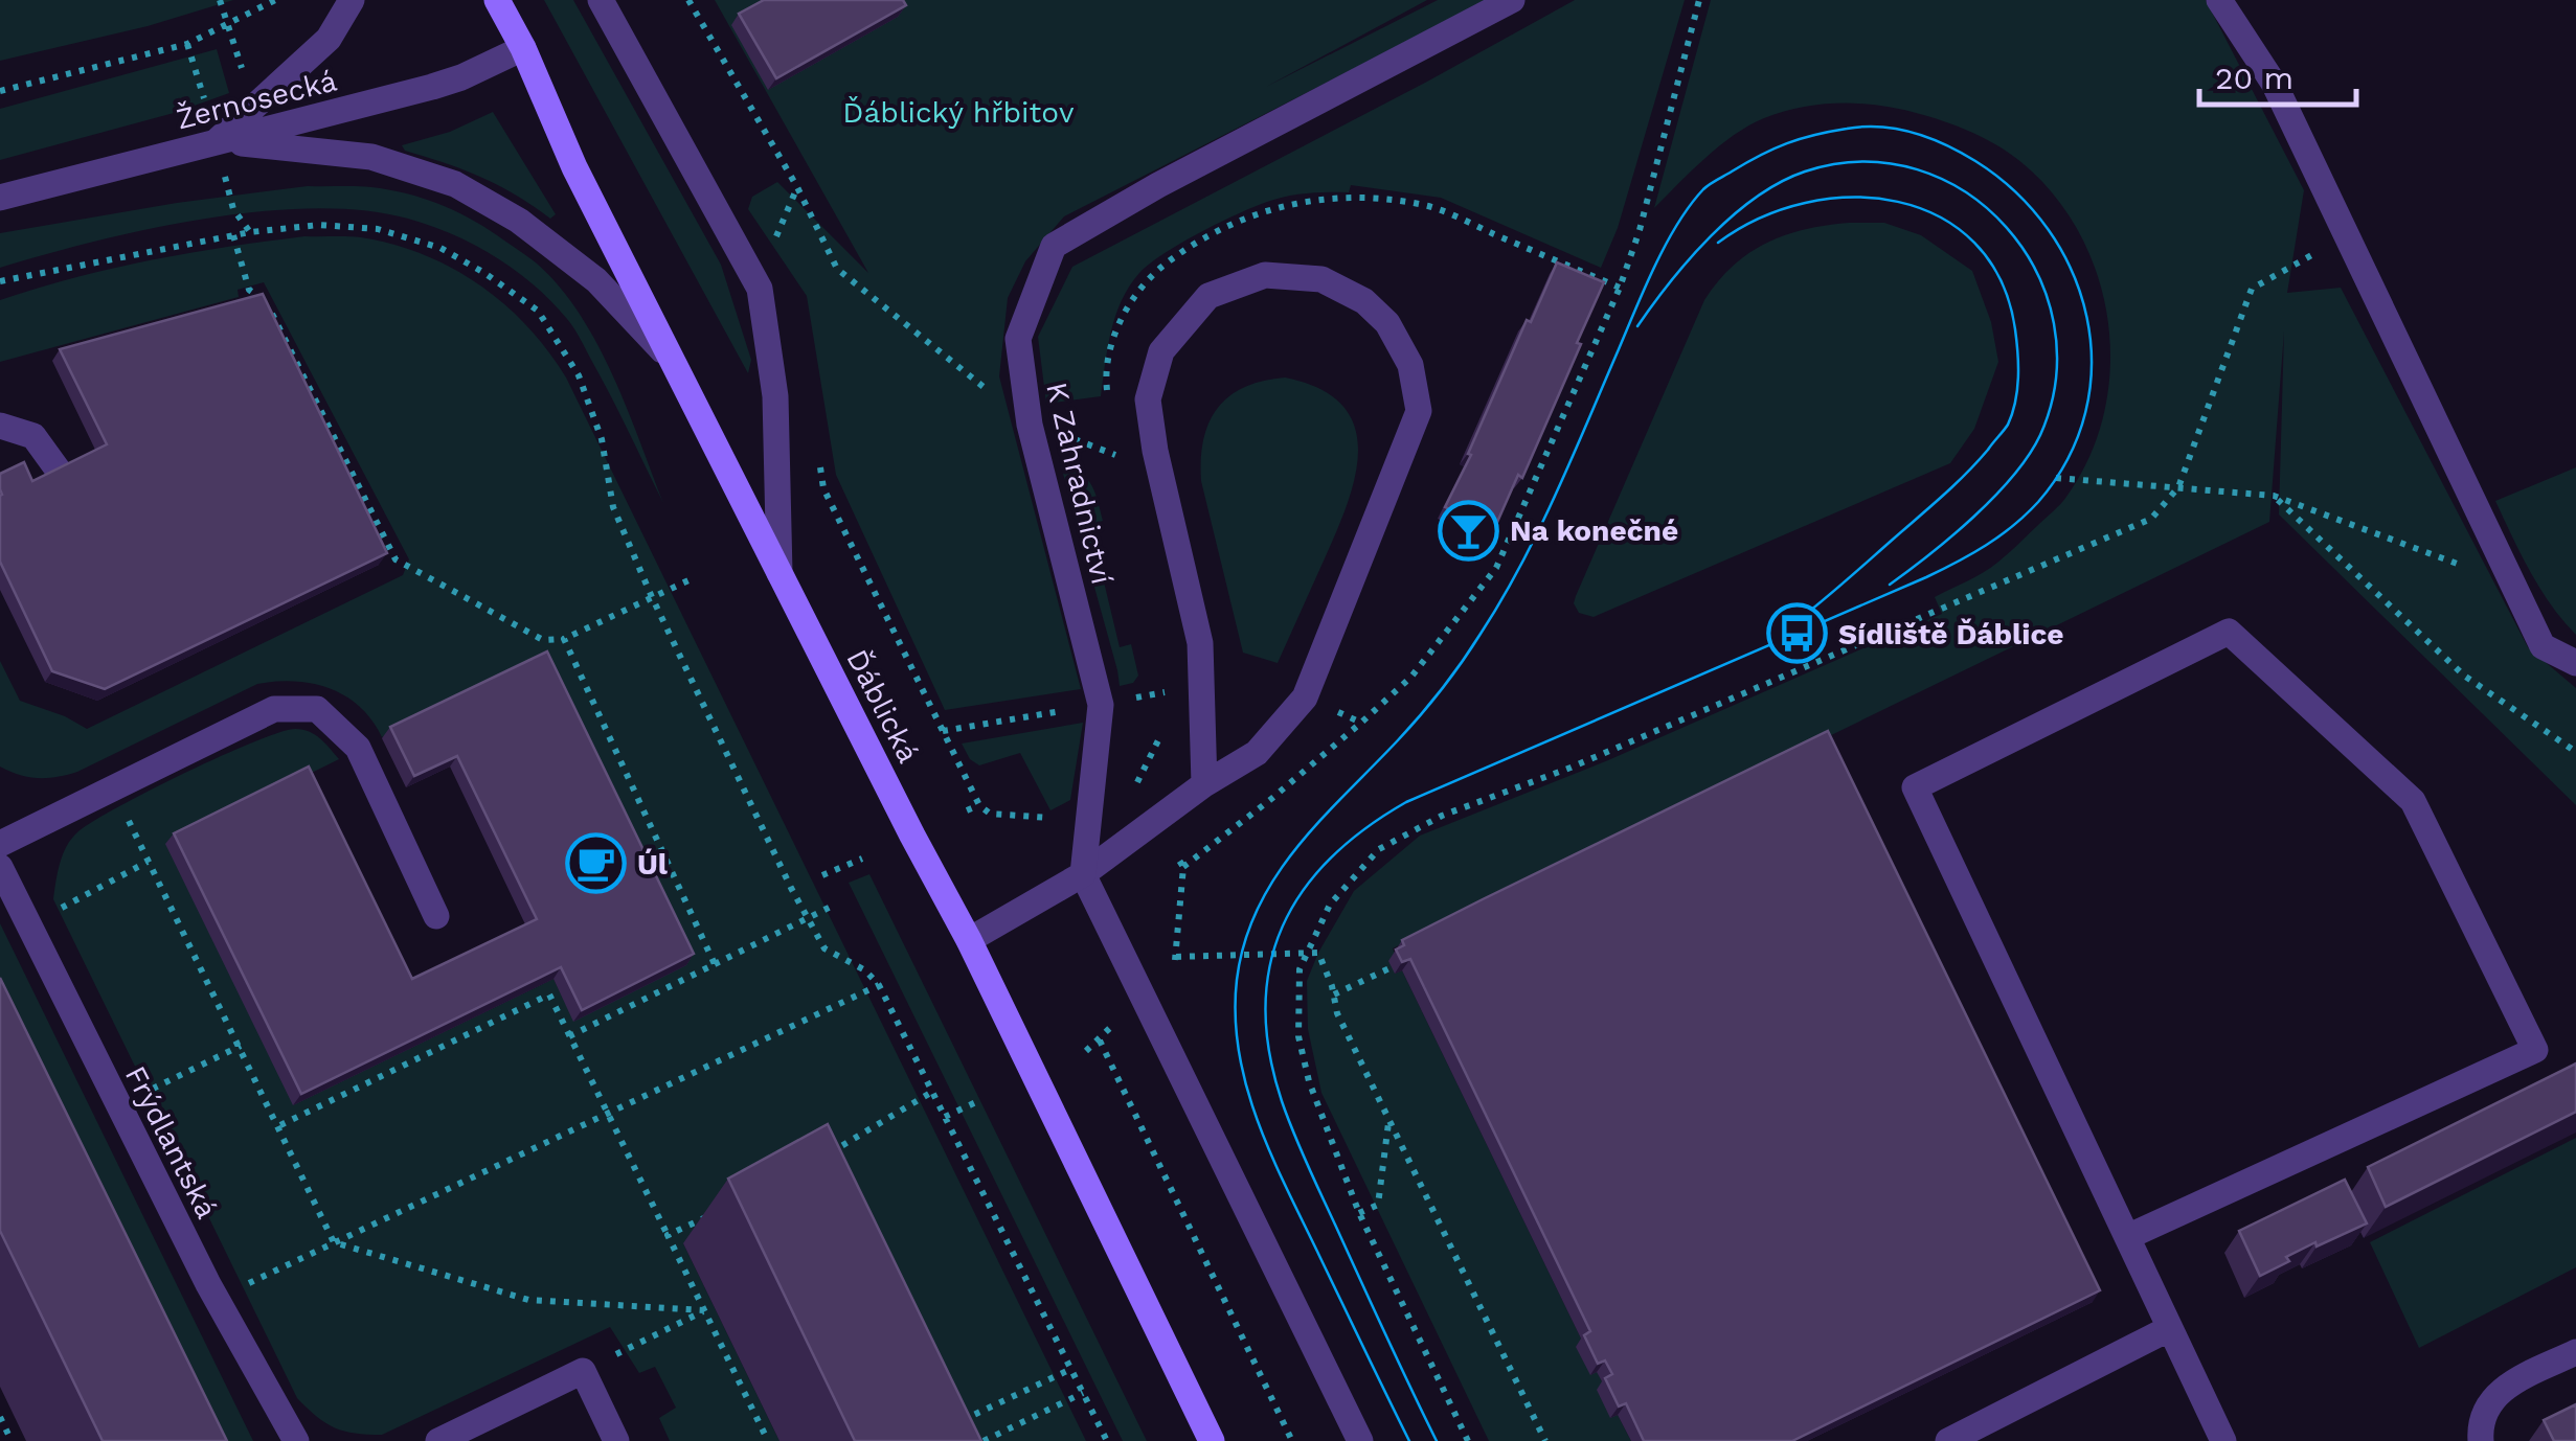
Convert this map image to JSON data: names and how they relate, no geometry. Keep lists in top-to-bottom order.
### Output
{
  "streets": {
    "main road": ["Ďáblická"],
    "street": ["Žernosecká", "K Zahradnictví", "Frýdlantská"]
  },
  "crossings": [
    ["Žernosecká", "Ďáblická"]
  ],
  "parks": ["Ďáblický hřbitov"],
  "places": {
    "bar": ["Na konečné"],
    "bus stop": ["Sídliště Ďáblice"],
    "cafe": ["Úl"]
  },
  "scale_bar": "20 m"
}
